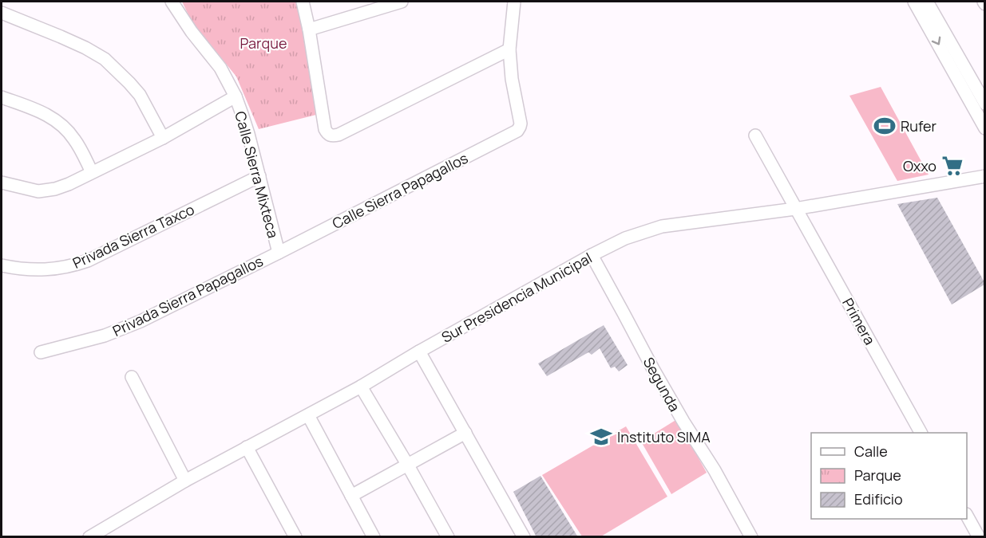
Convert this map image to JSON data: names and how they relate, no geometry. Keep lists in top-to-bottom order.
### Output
{
  "streets": {
    "street": [
      "Calle Sierra Mixteca",
      "Calle Sierra Papagallos",
      "Privada Sierra Taxco",
      "Privada Sierra Papagallos",
      "Sur Presidencia Municipal",
      "Primera",
      "Segunda"
    ]
  },
  "crossings": [
    ["Calle Sierra Mixteca", "Calle Sierra Papagallos"],
    ["Calle Sierra Mixteca", "Privada Sierra Taxco"],
    ["Calle Sierra Mixteca", "Privada Sierra Papagallos"],
    ["Calle Sierra Papagallos", "Privada Sierra Papagallos"],
    ["Sur Presidencia Municipal", "Primera"],
    ["Sur Presidencia Municipal", "Segunda"]
  ],
  "parks": ["Parque"],
  "places": {
    "sports": ["Rufer"],
    "supermarket": ["Oxxo"],
    "school or university": ["Instituto SIMA"]
  },
  "legend": ["Calle", "Parque", "Edificio"]
}
